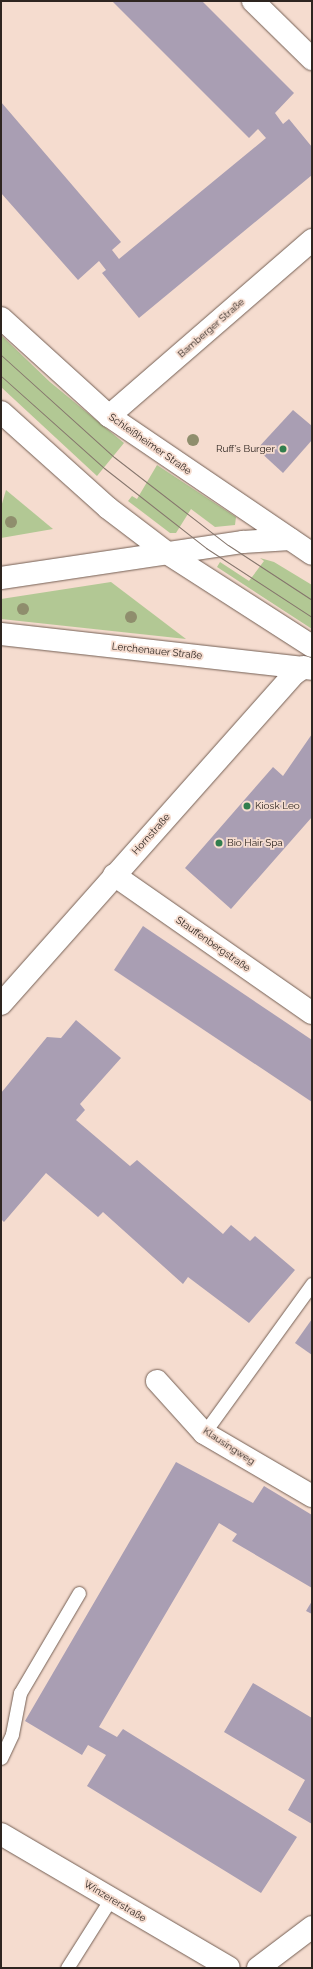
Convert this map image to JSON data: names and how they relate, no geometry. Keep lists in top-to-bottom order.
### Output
{
  "streets": {
    "street": [
      "Bamberger Straße",
      "Schleißheimer Straße",
      "Lerchenauer Straße",
      "Hornstraße",
      "Stauffenbergstraße",
      "Klausingweg",
      "Winzererstraße"
    ]
  },
  "crossings": [
    ["Bamberger Straße", "Schleißheimer Straße"],
    ["Lerchenauer Straße", "Hornstraße"],
    ["Hornstraße", "Stauffenbergstraße"]
  ],
  "places": ["Ruff’s Burger", "Kiosk Leo", "Bio Hair Spa"]
}
